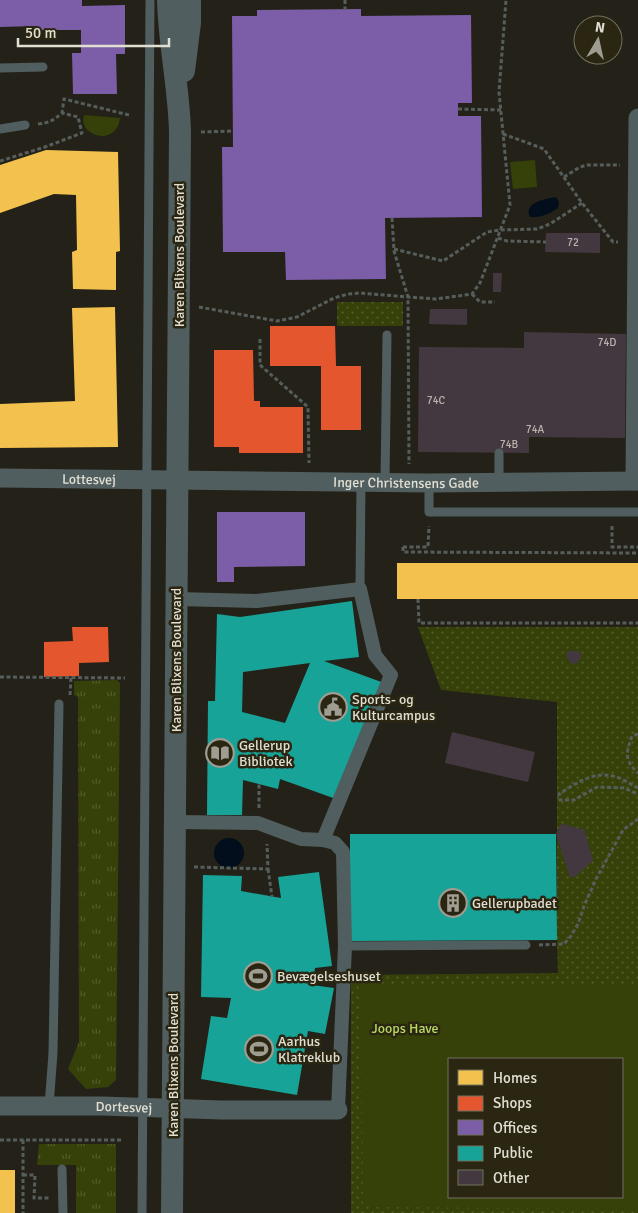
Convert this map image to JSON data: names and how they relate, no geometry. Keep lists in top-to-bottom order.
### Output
{
  "streets": {
    "street": [
      "Karen Blixens Boulevard",
      "Lottesvej",
      "Inger Christensens Gade",
      "Dortesvej"
    ]
  },
  "crossings": [
    ["Karen Blixens Boulevard", "Lottesvej"],
    ["Karen Blixens Boulevard", "Inger Christensens Gade"],
    ["Karen Blixens Boulevard", "Dortesvej"],
    ["Lottesvej", "Inger Christensens Gade"]
  ],
  "parks": ["Joops Have"],
  "places": {
    "public building": ["Sports- og Kulturcampus"],
    "library": ["Gellerup Bibliotek"],
    "building": ["Gellerupbadet"],
    "sports": ["Bevægelseshuset", "Aarhus Klatreklub"]
  },
  "house_numbers": [
    "72",
    "74D",
    "74C",
    "74A",
    "74B"
  ],
  "legend": [
    "Homes",
    "Shops",
    "Offices",
    "Public",
    "Other"
  ],
  "scale_bar": "50 m",
  "north": "top"
}
